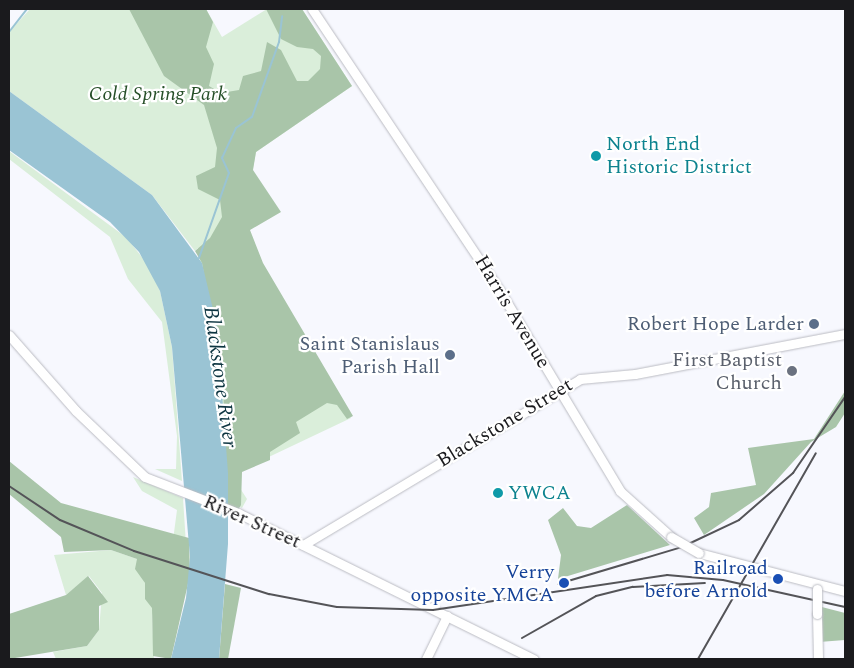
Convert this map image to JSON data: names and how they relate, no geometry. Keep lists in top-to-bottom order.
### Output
{
  "streets": {
    "street": ["Harris Avenue", "Blackstone Street", "River Street"]
  },
  "crossings": [
    ["Harris Avenue", "Blackstone Street"],
    ["Blackstone Street", "River Street"]
  ],
  "water": ["Blackstone River"],
  "parks": ["Cold Spring Park"],
  "places": [
    "North End Historic District",
    "Robert Hope Larder",
    "Saint Stanislaus Parish Hall",
    "First Baptist Church",
    "YWCA",
    "Railroad before Arnold",
    "Verry opposite YMCA"
  ]
}
